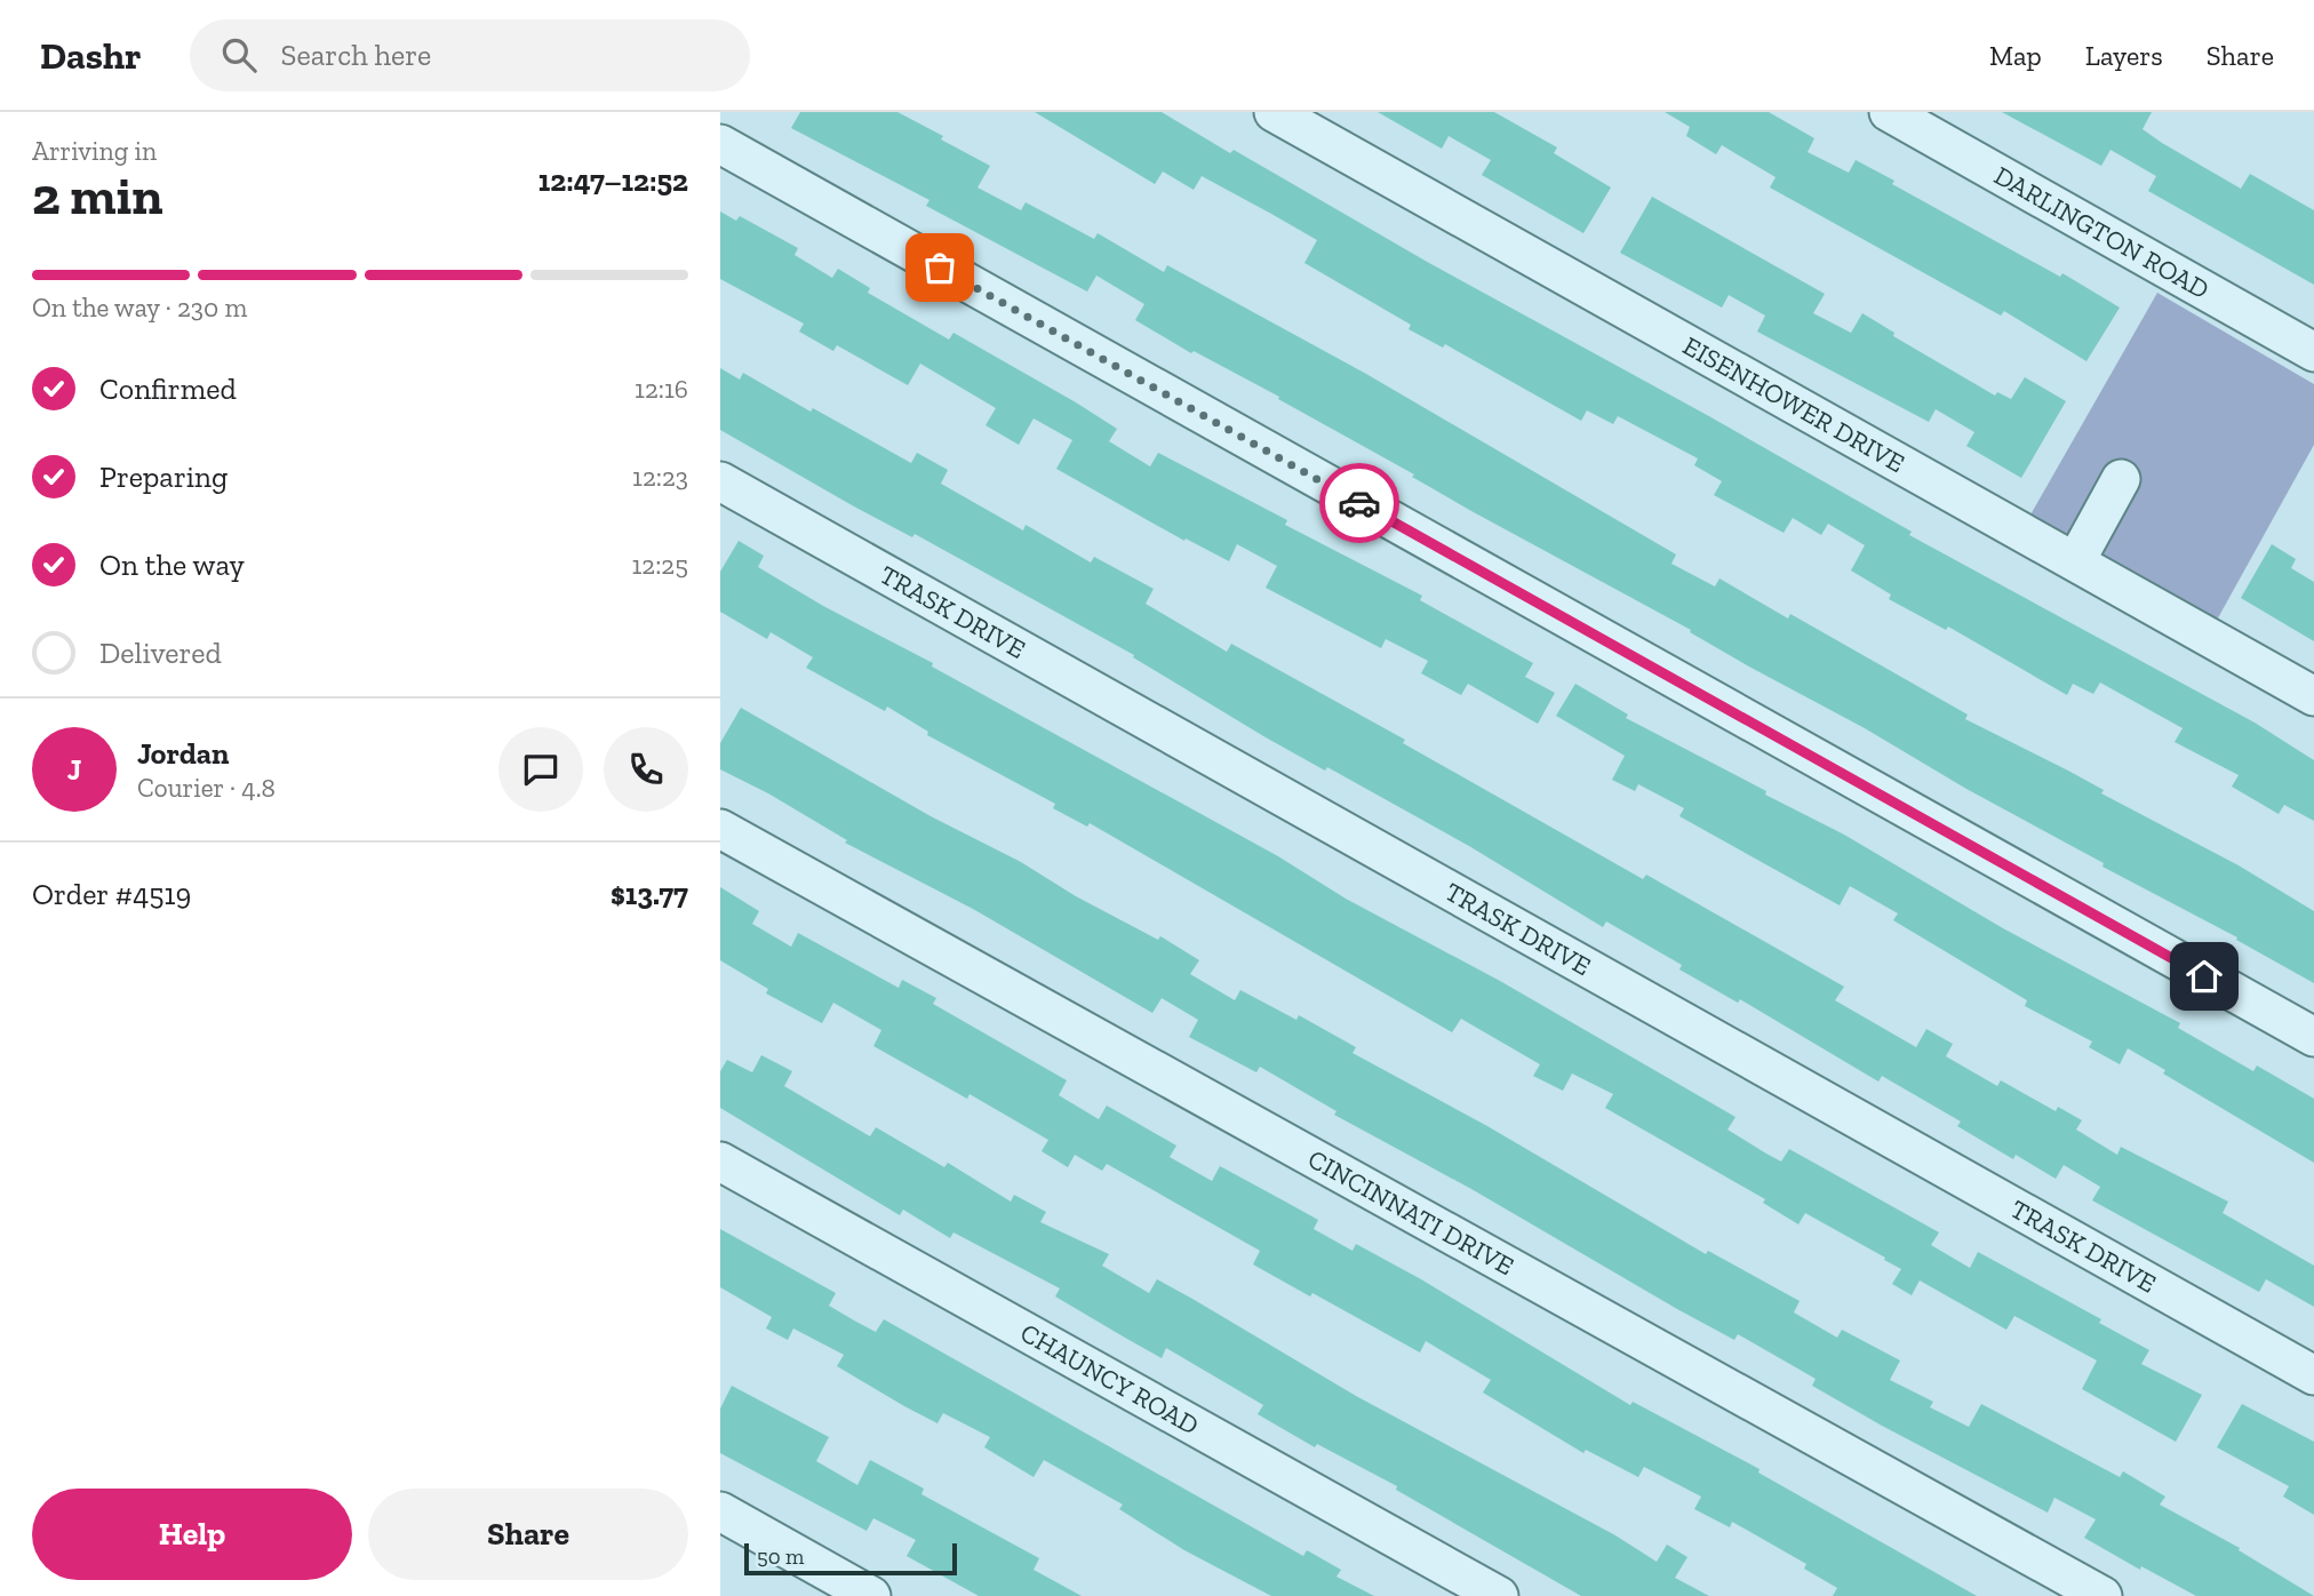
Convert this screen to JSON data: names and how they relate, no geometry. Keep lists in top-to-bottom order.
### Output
{
  "streets": {
    "street": [
      "DARLINGTON ROAD",
      "EISENHOWER DRIVE",
      "TRASK DRIVE",
      "CINCINNATI DRIVE",
      "CHAUNCY ROAD"
    ]
  },
  "scale_bar": "50 m",
  "page": {
    "header": "Dashr",
    "search": "Search here",
    "nav": ["Map", "Layers", "Share"],
    "heading": ["2 min", "Arriving in", "12:47–12:52"],
    "panel": [
      "Jordan",
      "Courier · 4.8",
      "Order #4519",
      "$13.77"
    ],
    "bar": "On the way · 230 m",
    "list": [
      ["Confirmed", "12:16"],
      ["Preparing", "12:23"],
      ["On the way", "12:25"],
      "Delivered"
    ],
    "round": "J",
    "buttons": ["Help", "Share"],
    "scale": "50 m"
  }
}
